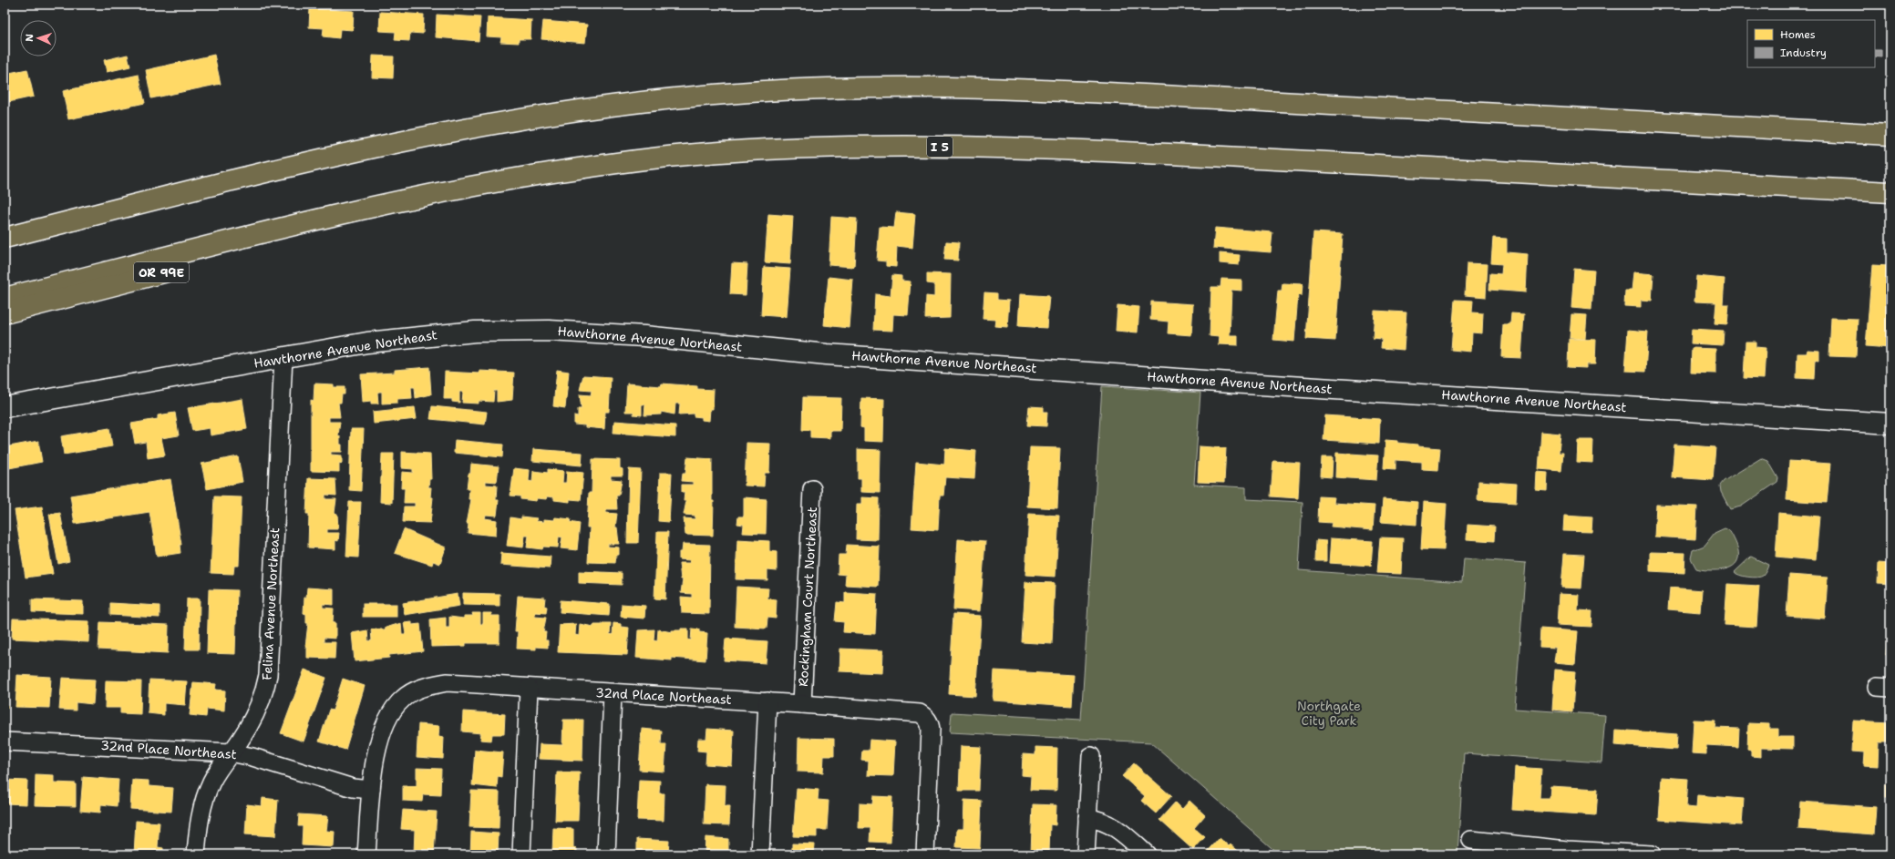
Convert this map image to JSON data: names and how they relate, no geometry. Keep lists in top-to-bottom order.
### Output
{
  "streets": {
    "highway": ["I 5", "OR 99E"],
    "main road": ["Hawthorne Avenue Northeast"],
    "street": ["Rockingham Court Northeast", "Felina Avenue Northeast", "32nd Place Northeast"]
  },
  "crossings": [
    ["I 5", "OR 99E"],
    ["Hawthorne Avenue Northeast", "Felina Avenue Northeast"],
    ["Rockingham Court Northeast", "32nd Place Northeast"],
    ["Felina Avenue Northeast", "32nd Place Northeast"]
  ],
  "parks": ["Northgate City Park"],
  "legend": ["Homes", "Industry"],
  "north": "left"
}
